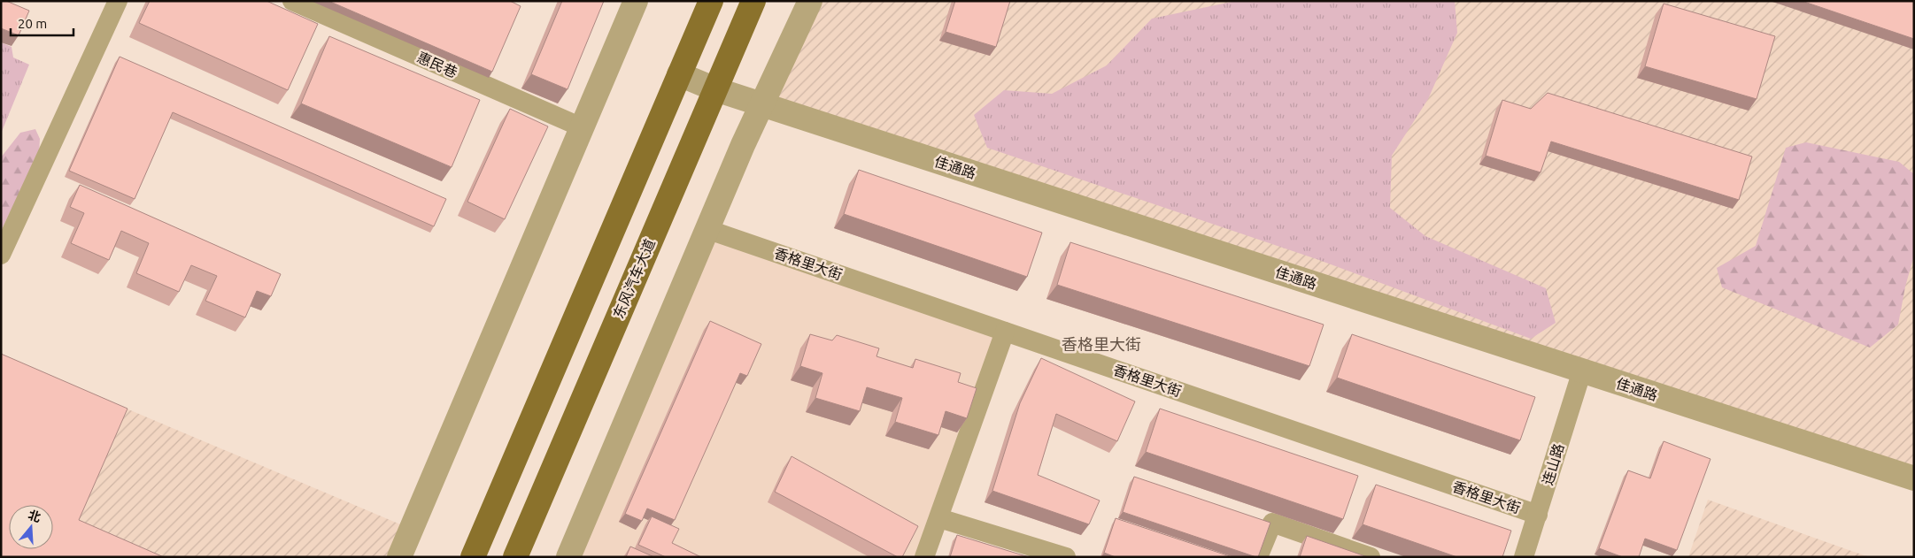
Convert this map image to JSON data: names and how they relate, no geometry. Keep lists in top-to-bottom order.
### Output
{
  "streets": {
    "main road": ["东风汽车大道"],
    "street": [
      "惠民巷",
      "佳通路",
      "香格里大街",
      "连山路"
    ]
  },
  "crossings": [
    ["佳通路", "东风汽车大道"],
    ["佳通路", "连山路"],
    ["香格里大街", "连山路"]
  ],
  "districts": ["香格里大街"],
  "scale_bar": "20 m",
  "north": "top"
}
